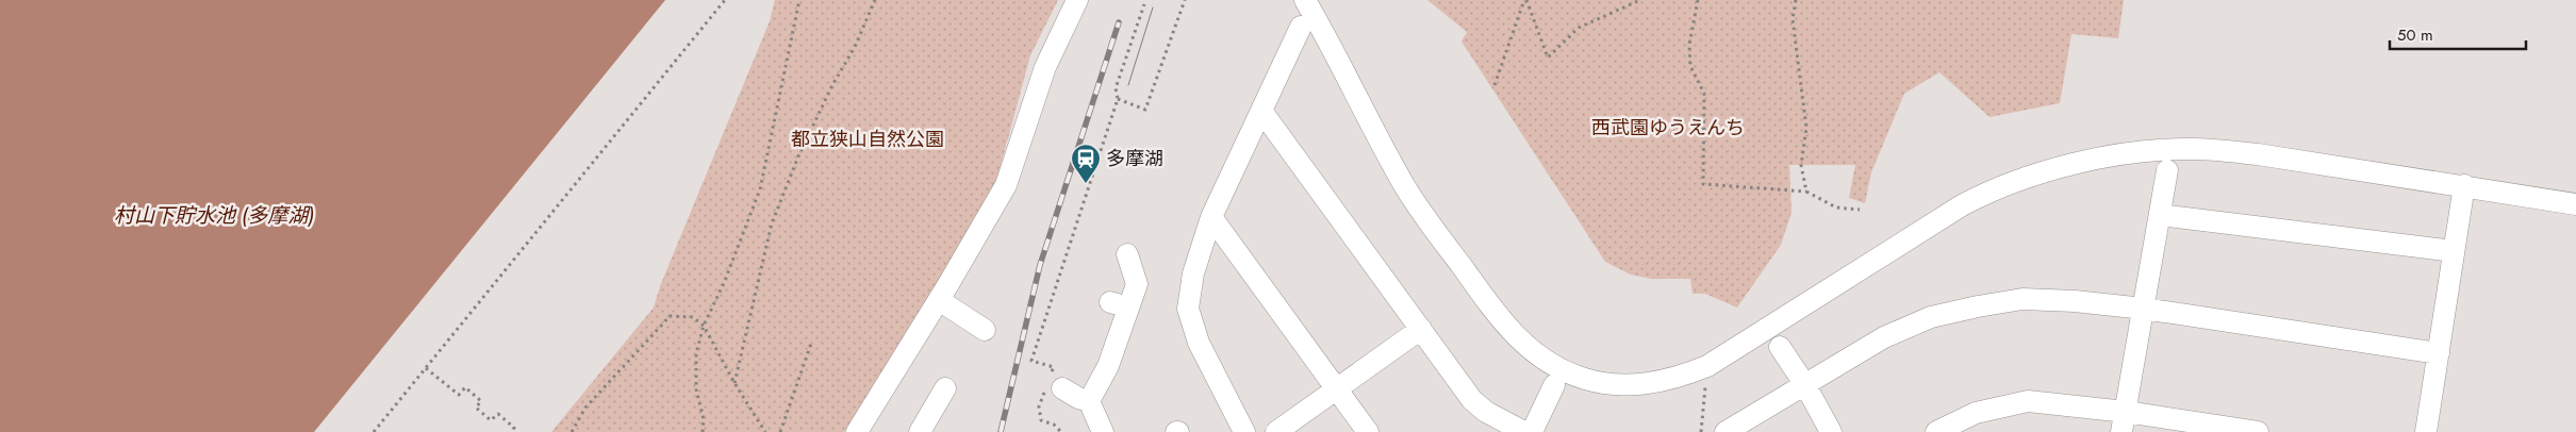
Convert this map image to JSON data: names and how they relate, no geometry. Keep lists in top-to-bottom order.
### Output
{
  "water": ["村山下貯水池 (多摩湖)"],
  "parks": ["西武園ゆうえんち", "都立狭山自然公園"],
  "places": {
    "station": ["多摩湖"]
  },
  "scale_bar": "50 m"
}
